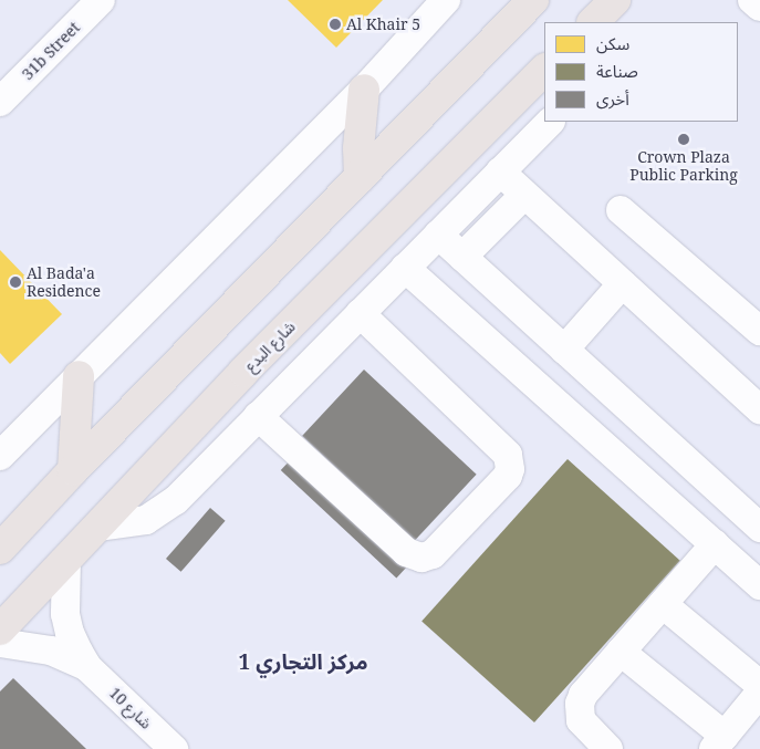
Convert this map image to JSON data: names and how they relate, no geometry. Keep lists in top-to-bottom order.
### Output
{
  "streets": {
    "main road": ["شارع البدع"],
    "street": ["31b Street", "شارع 10"]
  },
  "crossings": [
    ["شارع البدع", "شارع 10"]
  ],
  "districts": ["مركز التجاري 1"],
  "places": ["Al Khair 5", "Crown Plaza Public Parking", "Al Bada'a Residence"],
  "legend": ["سكن", "صناعة", "أخرى"]
}
